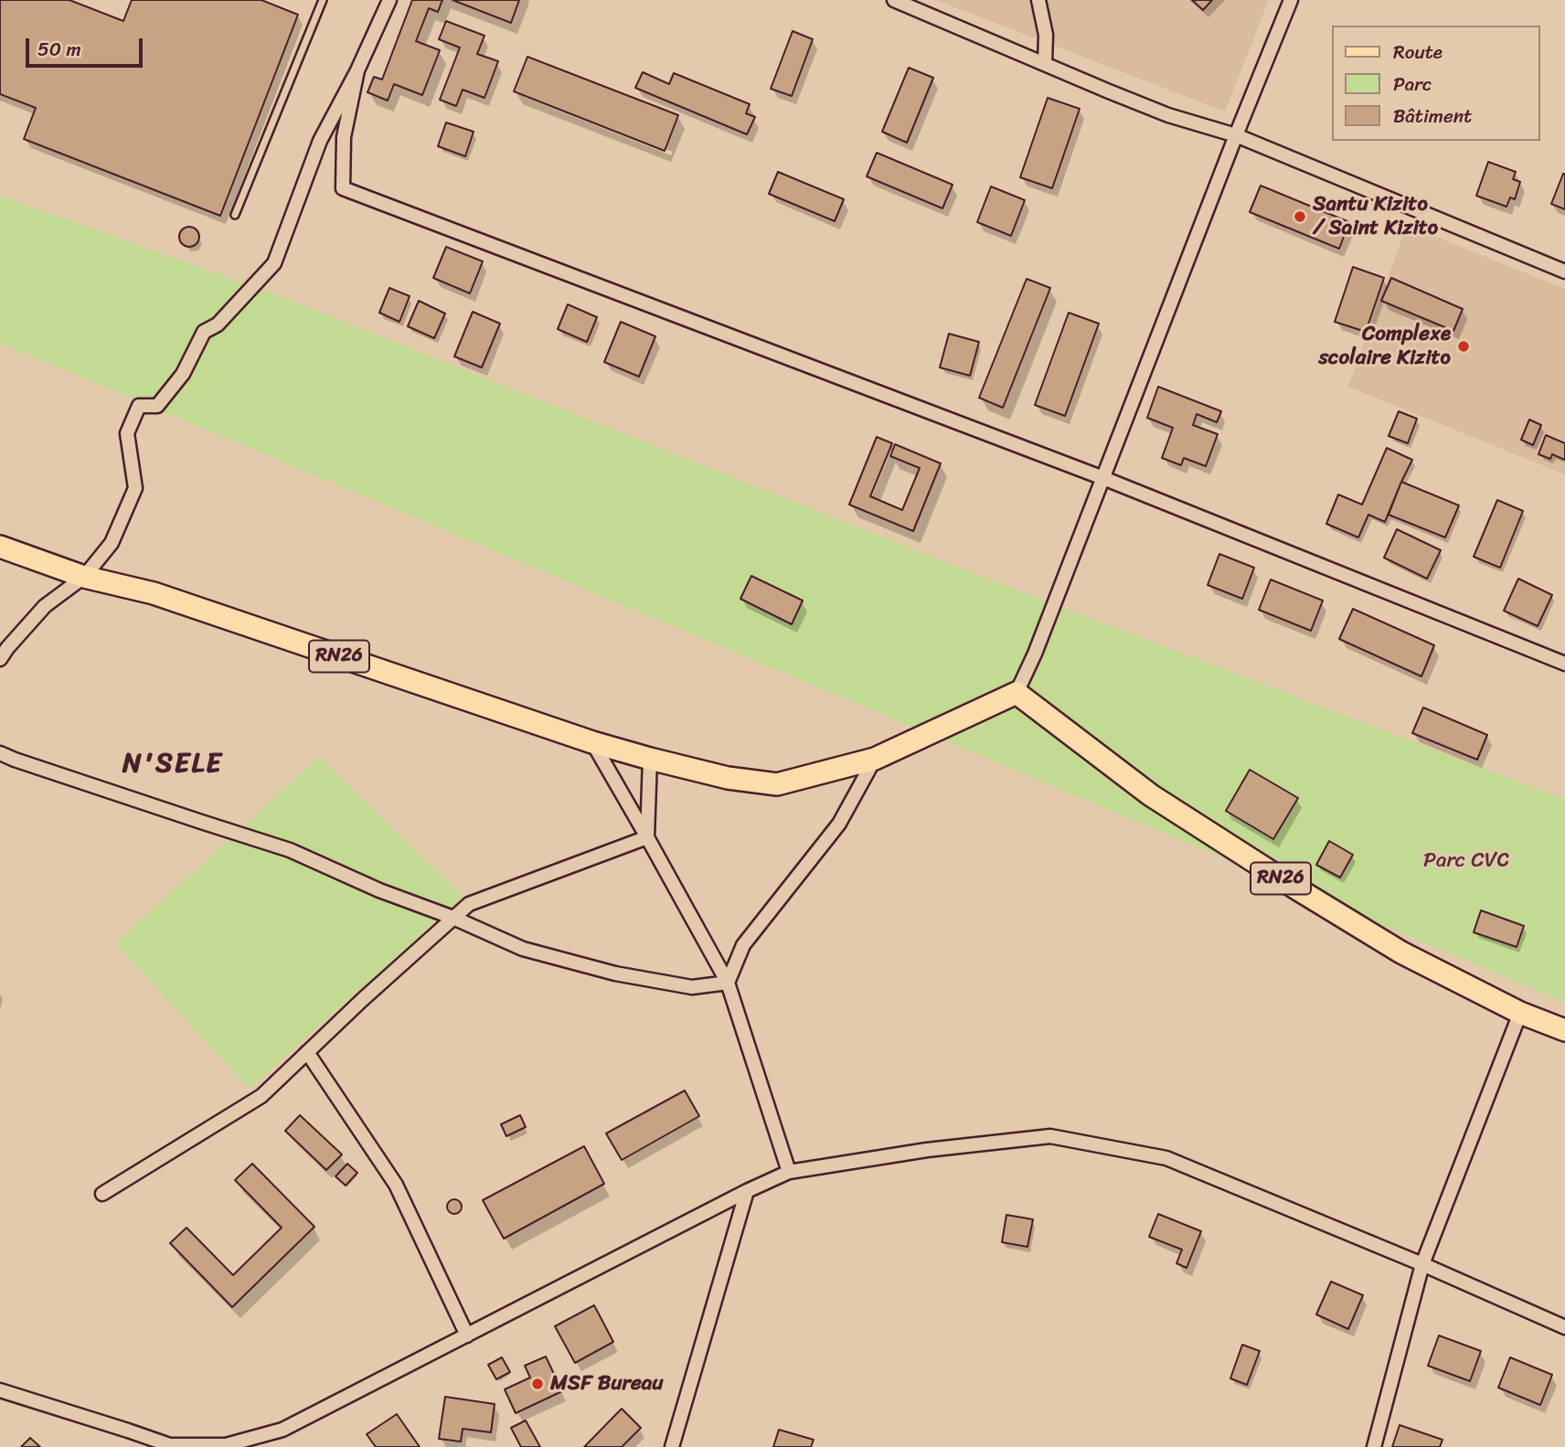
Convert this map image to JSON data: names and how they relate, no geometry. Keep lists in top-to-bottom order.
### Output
{
  "streets": {
    "main road": ["RN26"]
  },
  "districts": ["N'SELE"],
  "parks": ["Parc CVC"],
  "places": ["Santu Kizito / Saint Kizito", "Complexe scolaire Kizito", "MSF Bureau"],
  "legend": ["Route", "Parc", "Bâtiment"],
  "scale_bar": "50 m"
}
